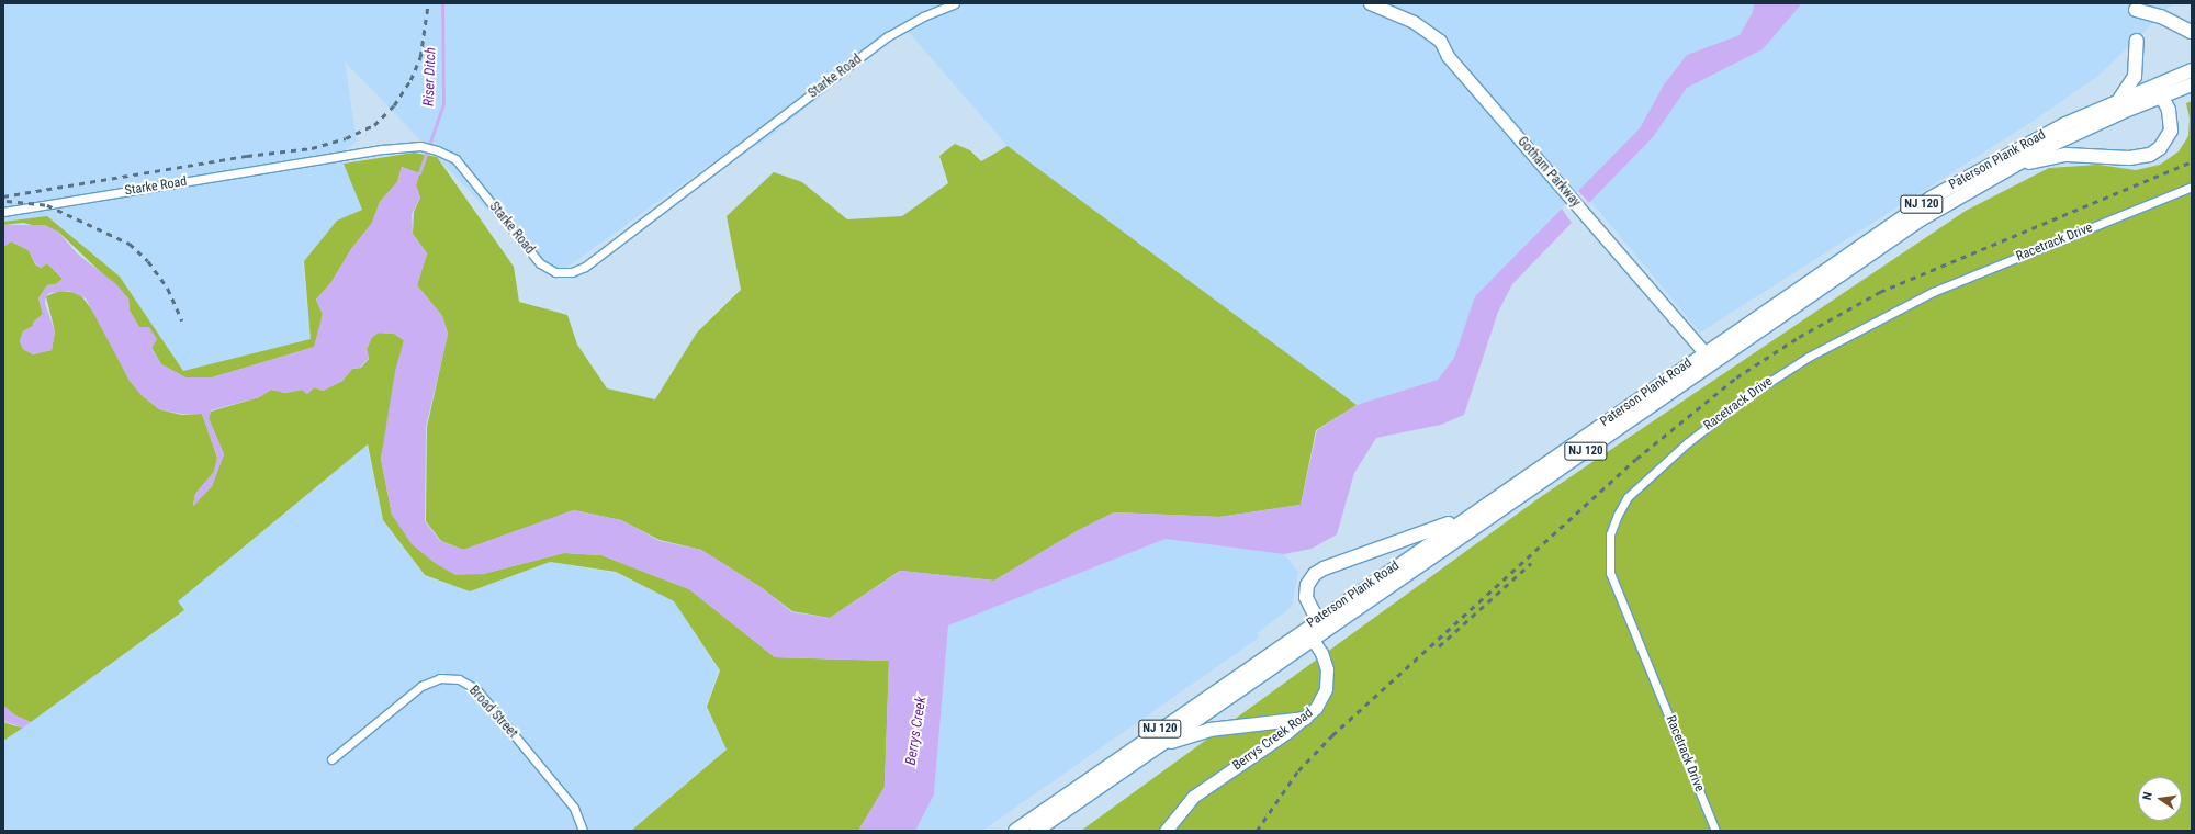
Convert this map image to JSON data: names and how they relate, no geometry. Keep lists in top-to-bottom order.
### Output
{
  "streets": {
    "main road": ["Paterson Plank Road", "NJ 120"],
    "street": [
      "Starke Road",
      "Gotham Parkway",
      "Racetrack Drive",
      "Broad Street",
      "Berrys Creek Road"
    ]
  },
  "crossings": [
    ["Paterson Plank Road", "Gotham Parkway"],
    ["Paterson Plank Road", "NJ 120"],
    ["Paterson Plank Road", "Berrys Creek Road"]
  ],
  "water": ["Riser Ditch", "Berrys Creek"],
  "north": "left"
}
